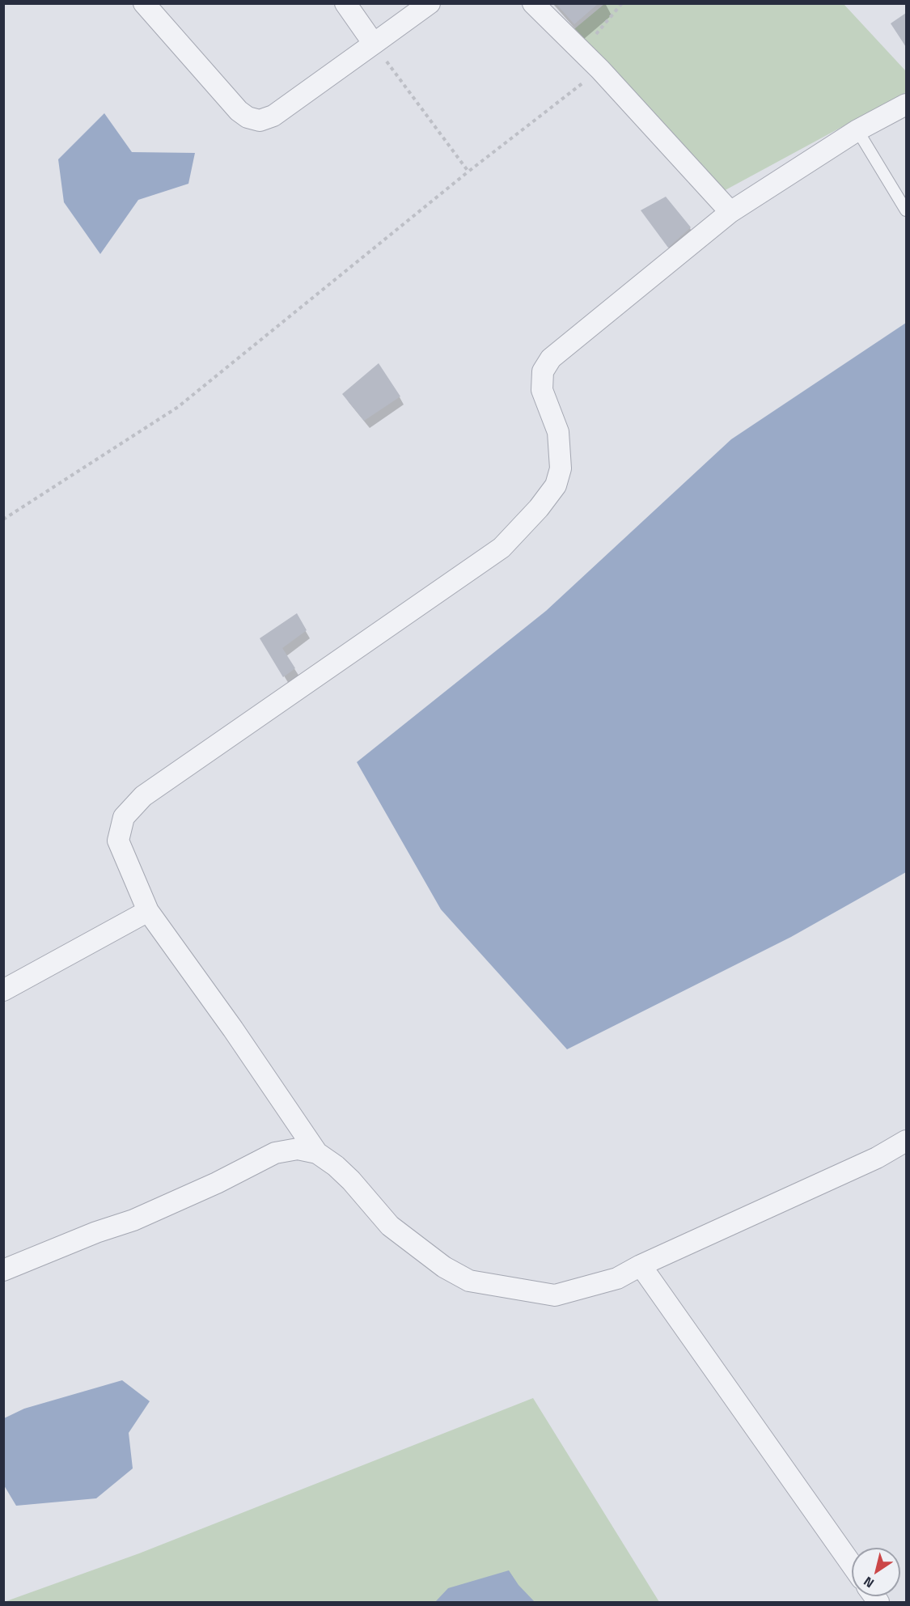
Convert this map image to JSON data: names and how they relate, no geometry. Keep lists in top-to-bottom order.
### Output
{
  "north": "bottom left"
}
